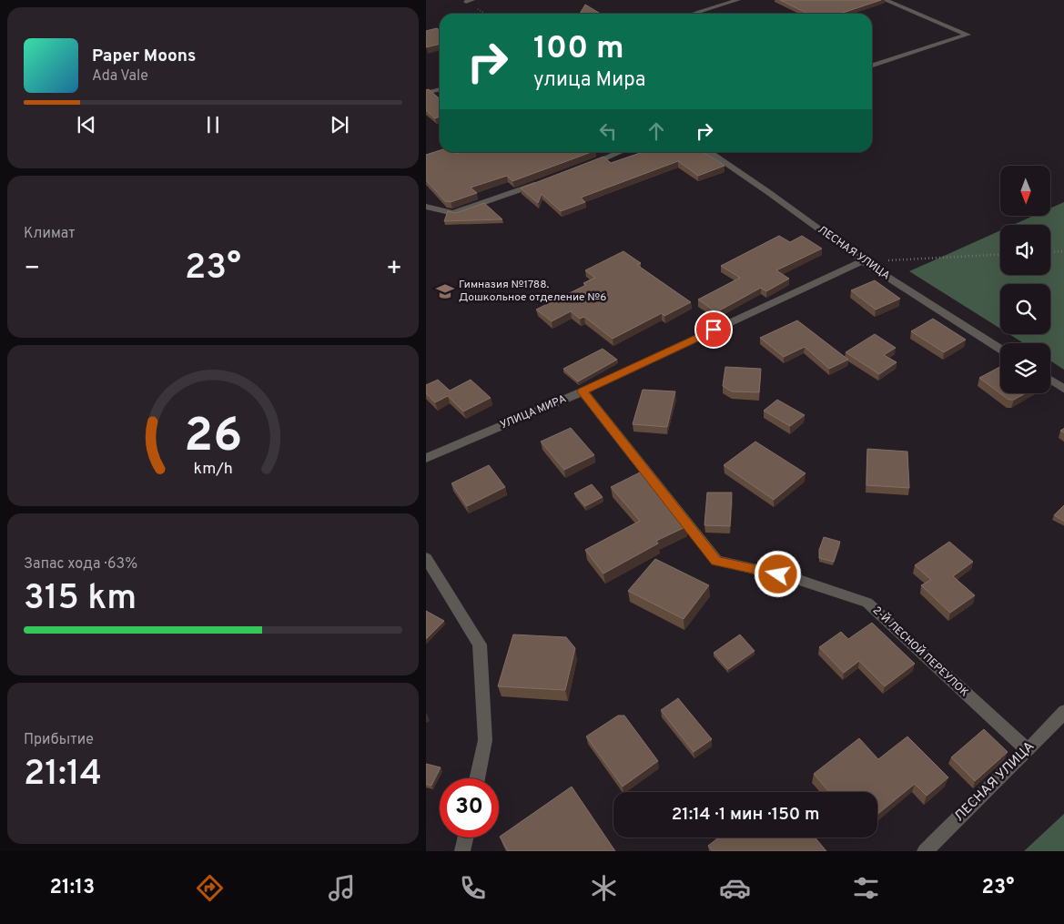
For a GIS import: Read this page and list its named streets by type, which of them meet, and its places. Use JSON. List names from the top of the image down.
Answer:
{
  "streets": {
    "street": ["ЛЕСНАЯ УЛИЦА", "УЛИЦА МИРА", "2-Й ЛЕСНОЙ ПЕРЕУЛОК"]
  },
  "crossings": [
    ["ЛЕСНАЯ УЛИЦА", "УЛИЦА МИРА"],
    ["ЛЕСНАЯ УЛИЦА", "2-Й ЛЕСНОЙ ПЕРЕУЛОК"],
    ["УЛИЦА МИРА", "2-Й ЛЕСНОЙ ПЕРЕУЛОК"]
  ],
  "places": {
    "school or university": ["Гимназия №1788. Дошкольное отделение №6"]
  },
  "north": "bottom",
  "page": {
    "turn": ["100 m", "улица Мира"],
    "song": ["Paper Moons", "Ada Vale"],
    "tile": [
      "Климат",
      ["Запас хода · 63%", "315 km"],
      ["Прибытие", "21:14"]
    ],
    "heat": ["−", "23°", "+"],
    "limit": "30",
    "trip": "21:14 · 1 мин · 150 m",
    "tabs": ["21:13", "23°"],
    "gauge": ["26", "km/h"]
  }
}
